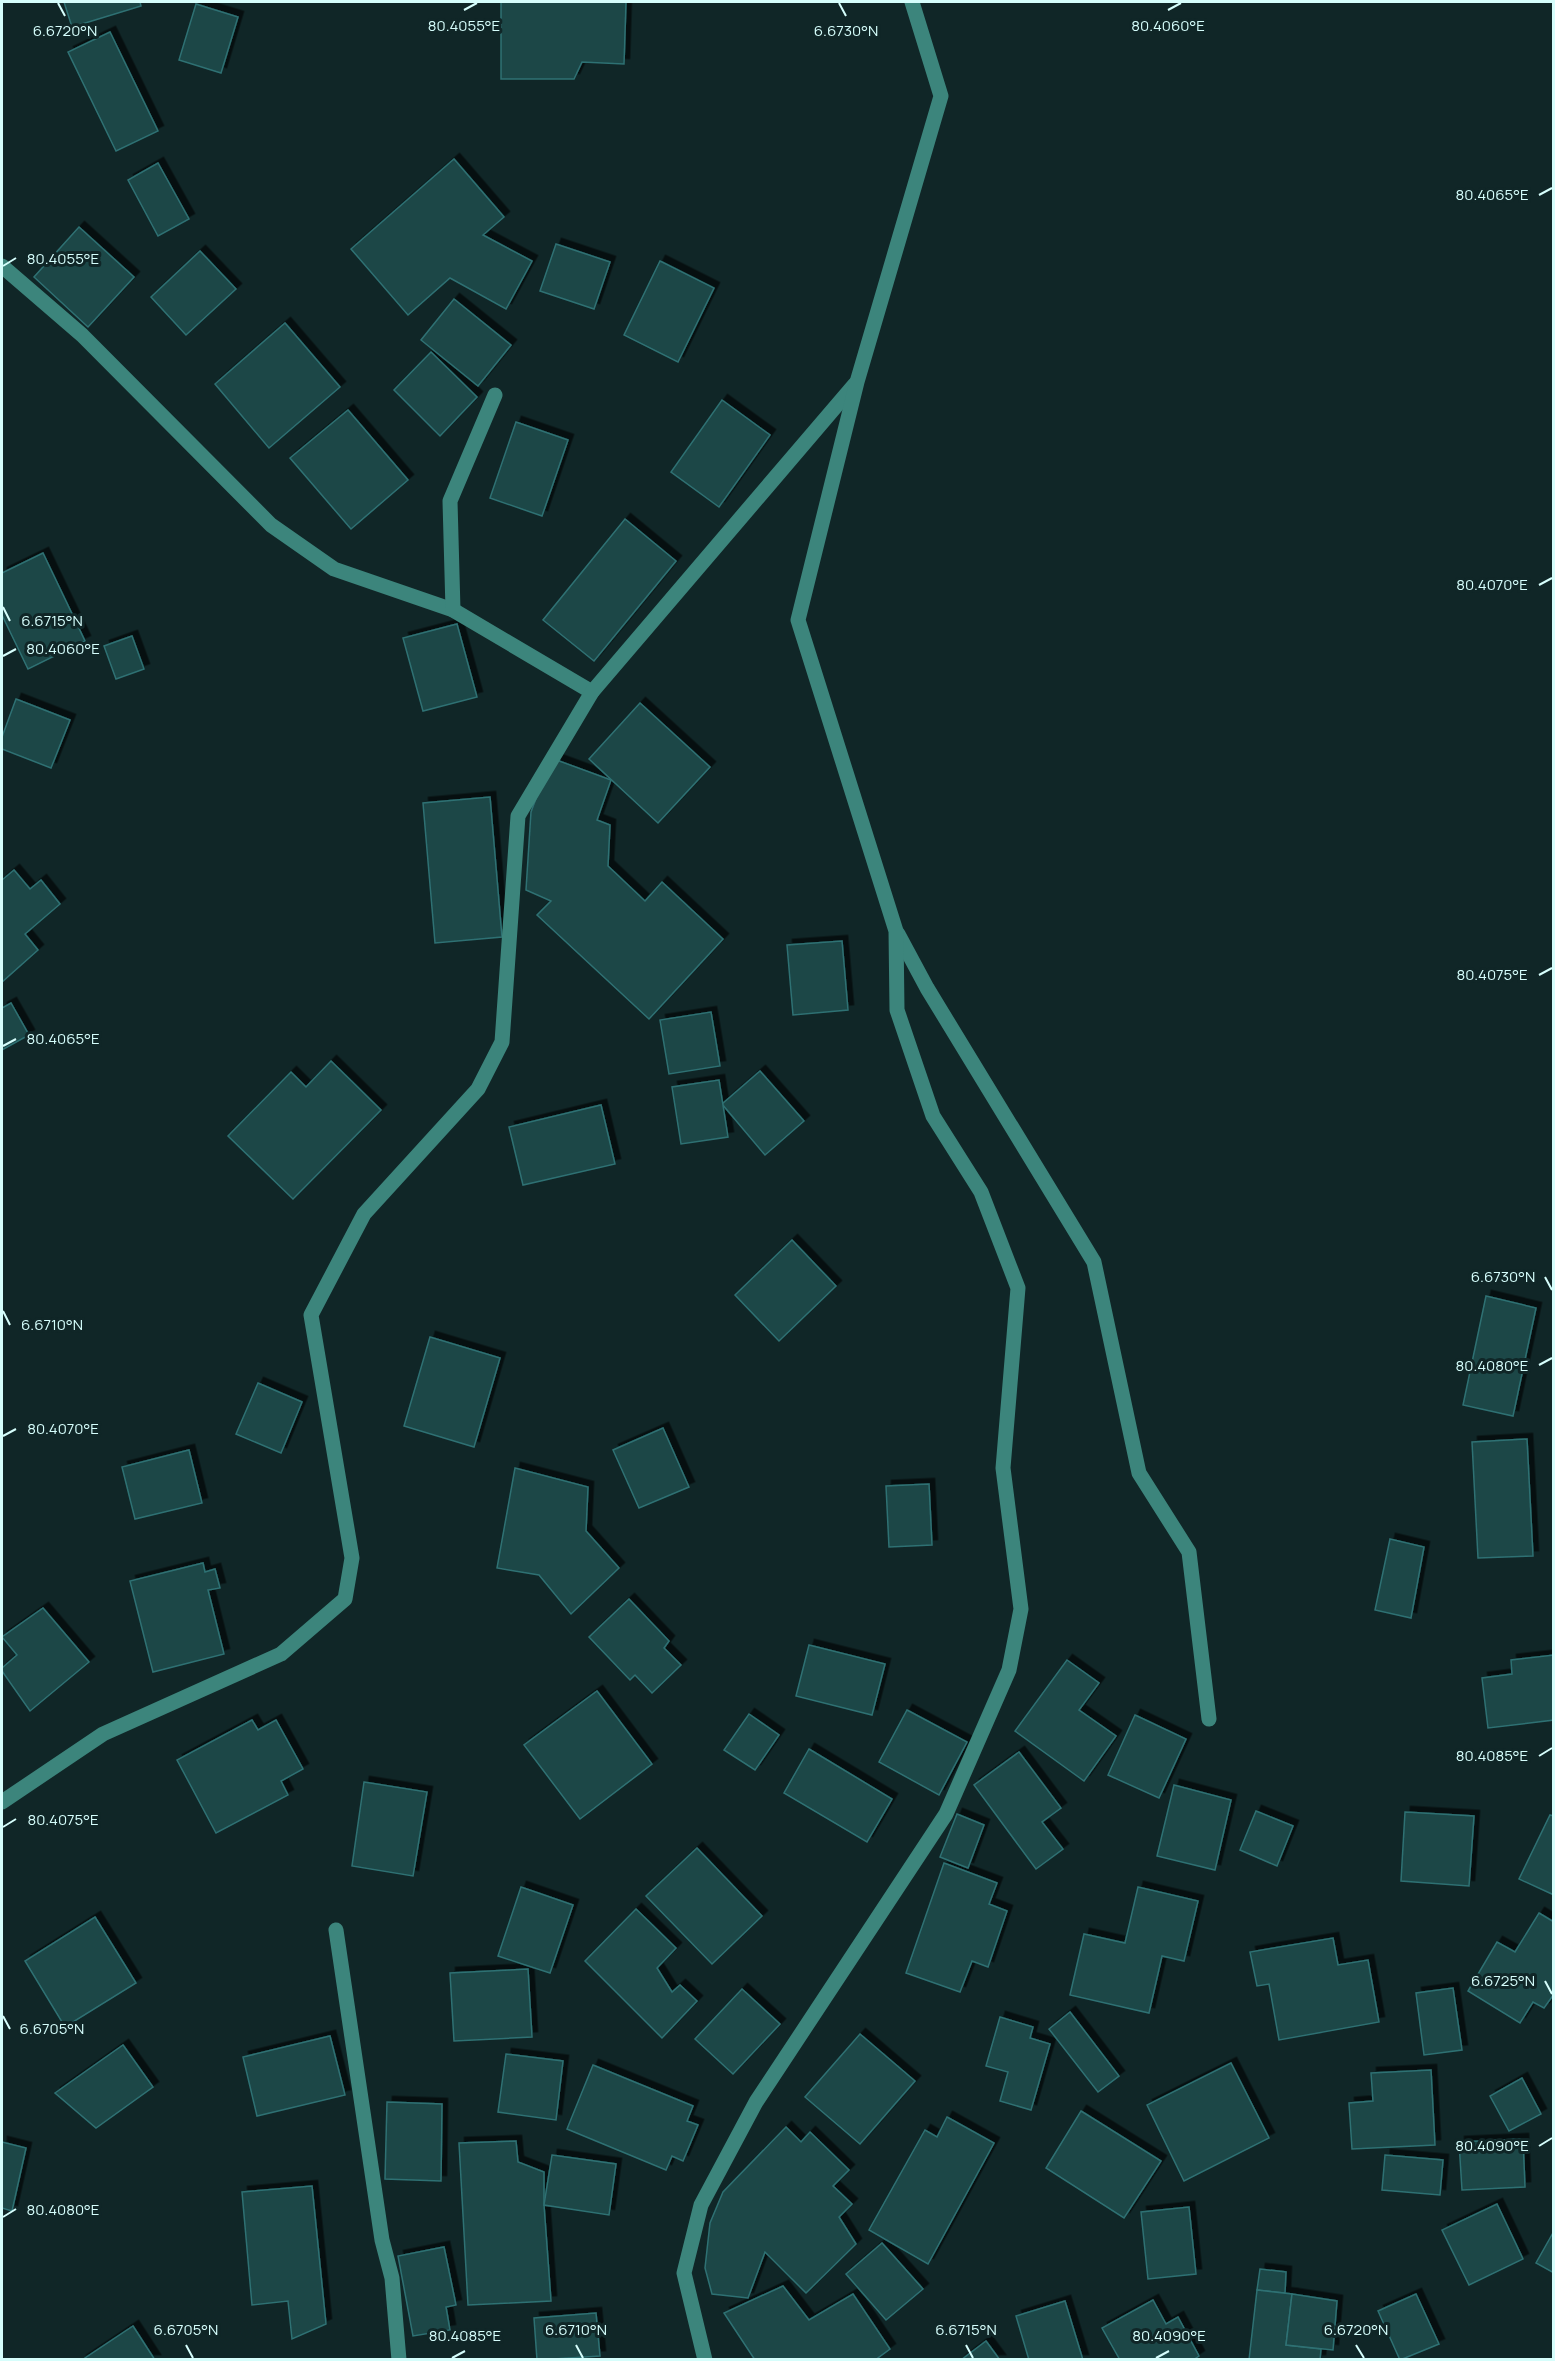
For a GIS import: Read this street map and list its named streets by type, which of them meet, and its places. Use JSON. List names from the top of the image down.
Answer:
{
  "coordinates": [
    "80.4055°E",
    "80.4060°E",
    "6.6720°N",
    "6.6730°N",
    "80.4065°E",
    "80.4070°E",
    "6.6715°N",
    "80.4075°E",
    "6.6710°N",
    "80.4080°E",
    "80.4085°E",
    "6.6725°N",
    "6.6705°N",
    "80.4090°E"
  ]
}
